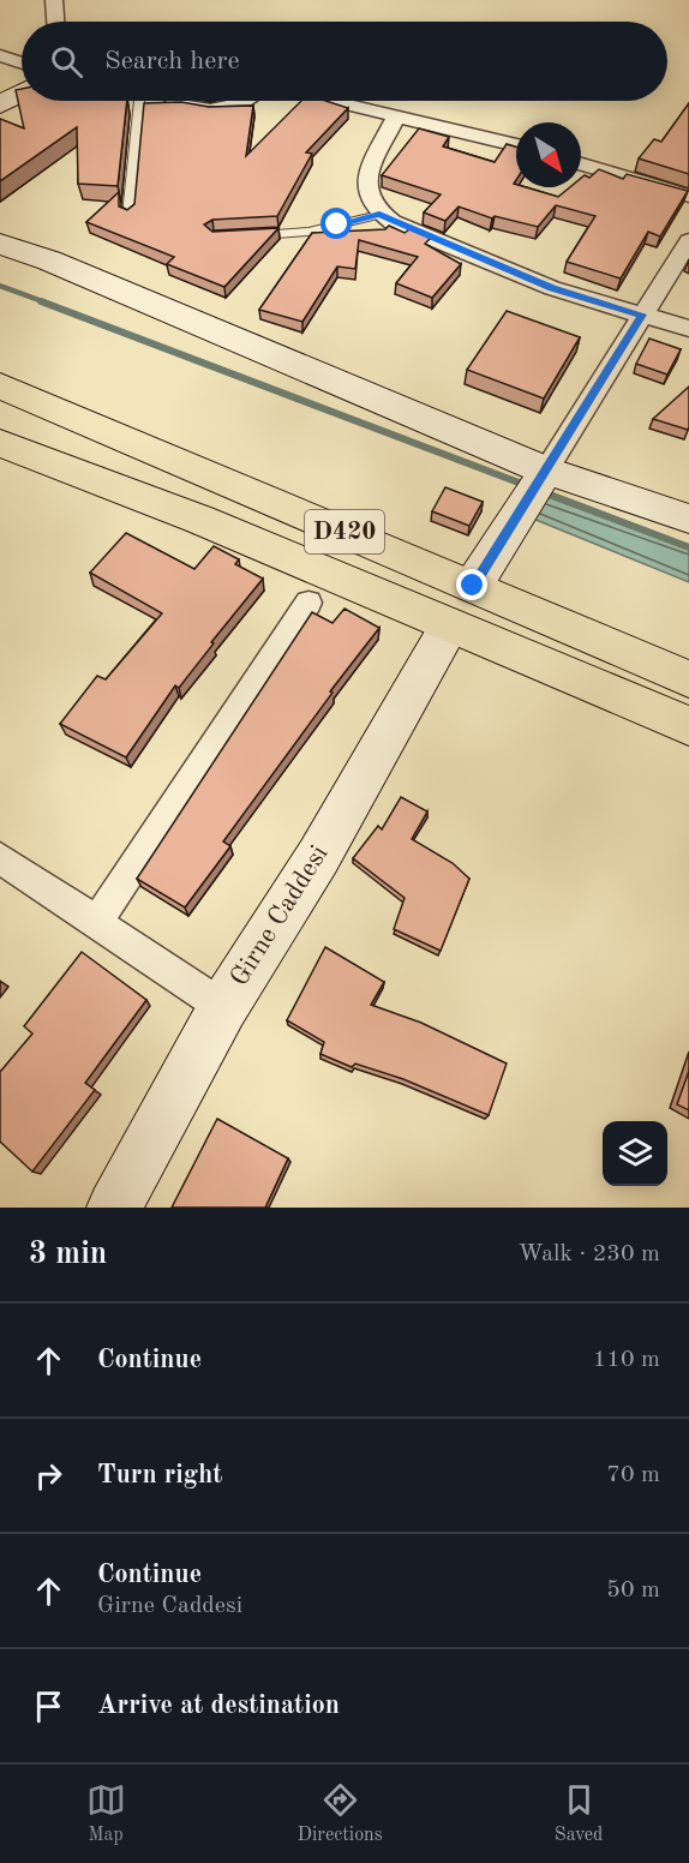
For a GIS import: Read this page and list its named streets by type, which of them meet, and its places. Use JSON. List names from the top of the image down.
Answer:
{
  "streets": {
    "main road": ["D420"],
    "street": ["Girne Caddesi"]
  },
  "crossings": [
    ["D420", "Girne Caddesi"]
  ],
  "north": "bottom right",
  "page": {
    "search": "Search here",
    "heading": ["3 min", "Walk · 230 m"],
    "list": [
      ["Continue", "110 m"],
      ["Turn right", "70 m"],
      ["Continue", "Girne Caddesi", "50 m"],
      "Arrive at destination"
    ],
    "nav": ["Map", "Directions", "Saved"]
  }
}
